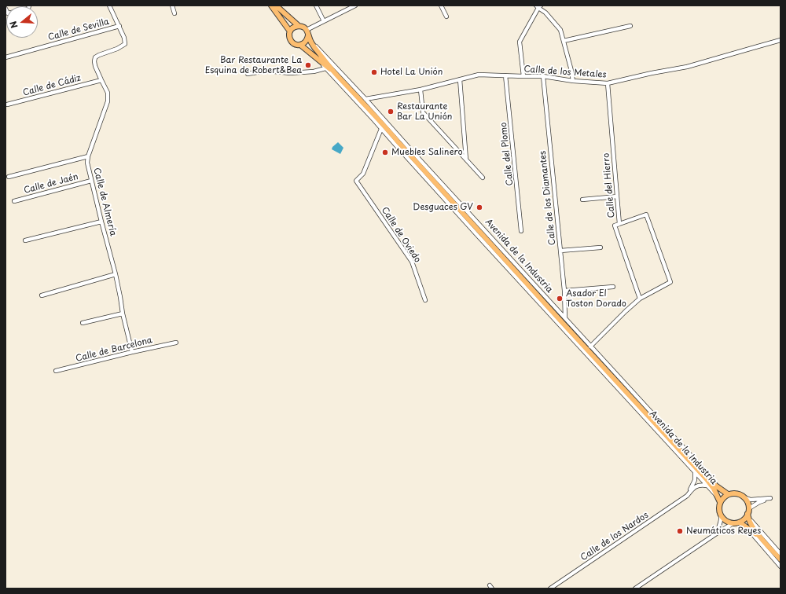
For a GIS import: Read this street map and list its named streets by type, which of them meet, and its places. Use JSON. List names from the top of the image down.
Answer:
{
  "streets": {
    "main road": ["Avenida de la Industria"],
    "street": [
      "Calle de Sevilla",
      "Calle de los Metales",
      "Calle de Cádiz",
      "Calle del Plomo",
      "Calle de Jaén",
      "Calle del Hierro",
      "Calle de los Diamantes",
      "Calle de Almería",
      "Calle de Oviedo",
      "Calle de Barcelona",
      "Calle de los Nardos"
    ]
  },
  "crossings": [
    ["Calle de Sevilla", "Calle de Almería"],
    ["Calle de los Metales", "Calle del Plomo"],
    ["Calle de los Metales", "Calle del Hierro"],
    ["Calle de los Metales", "Calle de los Diamantes"],
    ["Calle de los Metales", "Avenida de la Industria"],
    ["Calle de Cádiz", "Calle de Almería"],
    ["Calle de Jaén", "Calle de Almería"],
    ["Calle de los Diamantes", "Avenida de la Industria"],
    ["Calle de Almería", "Calle de Barcelona"],
    ["Calle de Oviedo", "Avenida de la Industria"],
    ["Avenida de la Industria", "Calle de los Nardos"]
  ],
  "places": [
    "Bar Restaurante La Esquina de Robert&Bea",
    "Hotel La Unión",
    "Restaurante Bar La Unión",
    "Muebles Salinero",
    "Desguaces GV",
    "Asador El Toston Dorado",
    "Neumáticos Reyes"
  ],
  "north": "left"
}
